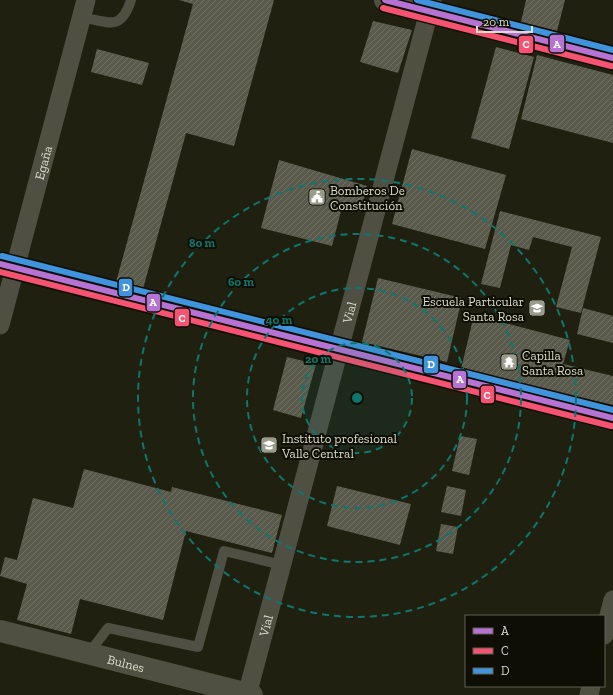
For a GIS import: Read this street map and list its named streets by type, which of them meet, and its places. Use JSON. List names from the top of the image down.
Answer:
{
  "streets": {
    "main road": ["Bulnes"],
    "street": ["Egaña", "Vial"]
  },
  "crossings": [
    ["Vial", "Bulnes"]
  ],
  "places": {
    "public building": ["Bomberos De Constitución"],
    "school or university": ["Escuela Particular Santa Rosa", "Instituto profesional Valle Central"],
    "temple": ["Capilla Santa Rosa"]
  },
  "lines": ["transit line A", "transit line D", "transit line C"],
  "legend": ["A", "C", "D"],
  "scale_bar": "20 m",
  "rings": [
    "80 m",
    "60 m",
    "40 m",
    "20 m"
  ]
}
